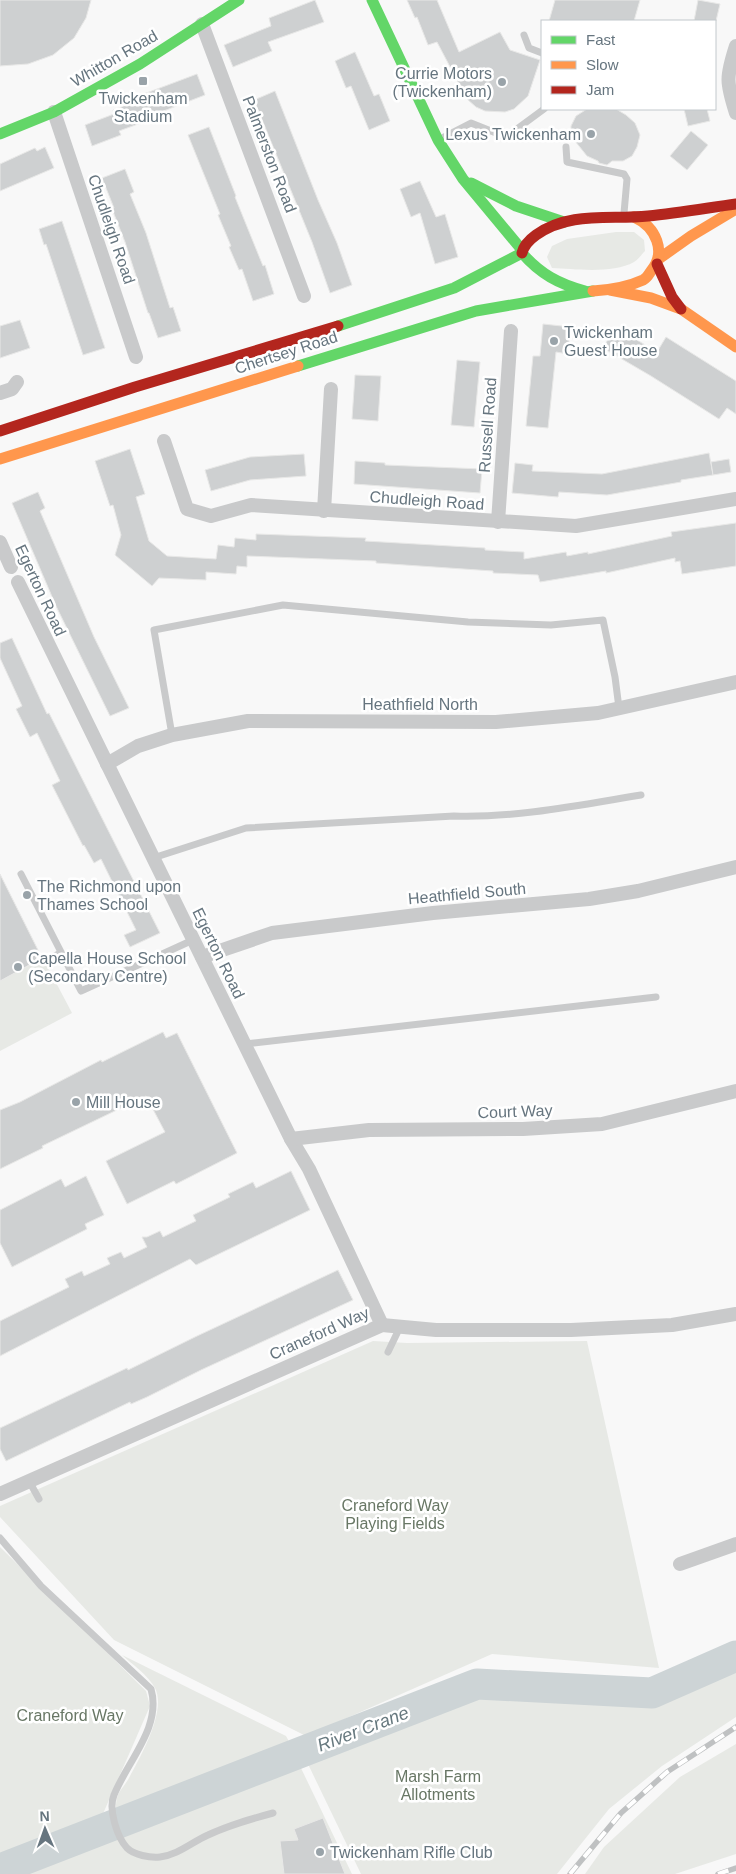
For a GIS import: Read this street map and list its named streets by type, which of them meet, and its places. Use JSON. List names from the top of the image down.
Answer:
{
  "streets": {
    "main road": ["Whitton Road", "Chertsey Road"],
    "street": [
      "Palmerston Road",
      "Chudleigh Road",
      "Russell Road",
      "Egerton Road",
      "Heathfield North",
      "Heathfield South",
      "Court Way",
      "Craneford Way"
    ]
  },
  "crossings": [
    ["Whitton Road", "Palmerston Road"],
    ["Whitton Road", "Chudleigh Road"],
    ["Chudleigh Road", "Russell Road"],
    ["Egerton Road", "Heathfield North"],
    ["Egerton Road", "Heathfield South"],
    ["Egerton Road", "Court Way"],
    ["Egerton Road", "Craneford Way"]
  ],
  "water": ["River Crane"],
  "parks": ["Craneford Way Playing Fields", "Craneford Way", "Marsh Farm Allotments"],
  "places": {
    "transit": ["Twickenham Stadium"],
    "other": [
      "Currie Motors (Twickenham)",
      "Lexus Twickenham",
      "Twickenham Guest House",
      "The Richmond upon Thames School",
      "Capella House School (Secondary Centre)",
      "Mill House",
      "Twickenham Rifle Club"
    ]
  },
  "legend": ["Fast", "Slow", "Jam"],
  "north": "top"
}
